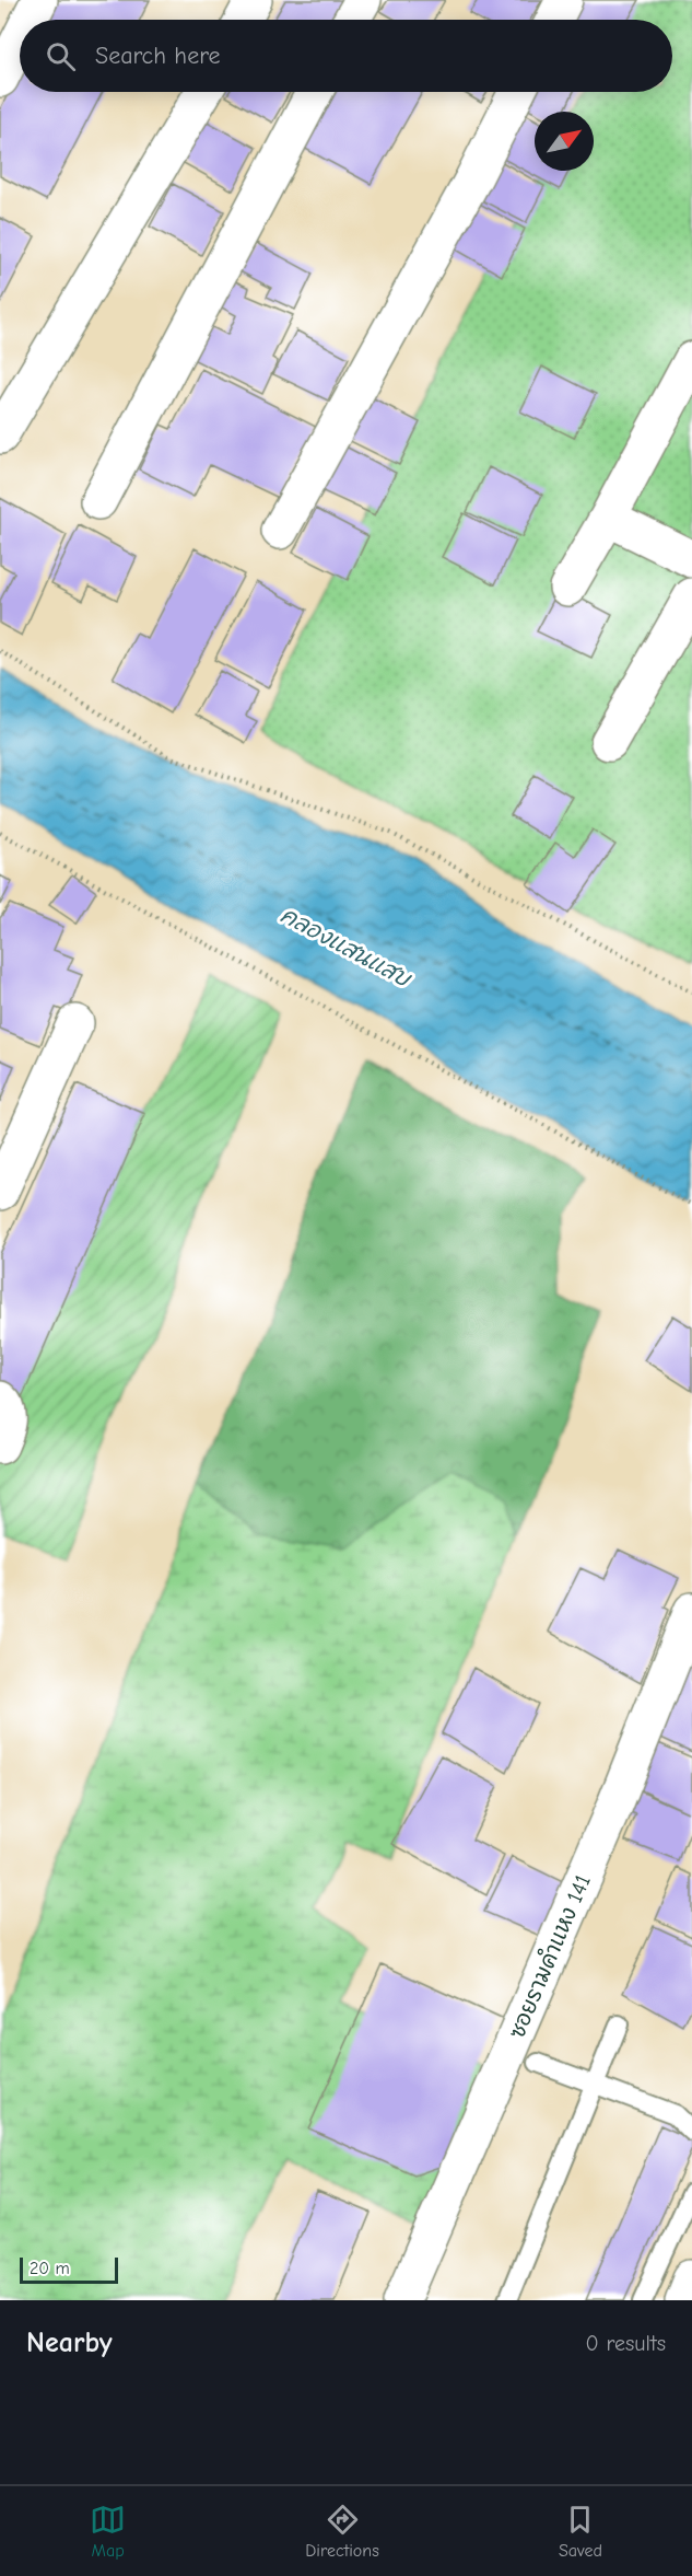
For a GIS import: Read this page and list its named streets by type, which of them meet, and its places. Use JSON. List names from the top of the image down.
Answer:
{
  "streets": {
    "street": ["ซอยรามคำแหง 141"]
  },
  "water": ["คลองแสนแสบ"],
  "scale_bar": "20 m",
  "north": "top right",
  "page": {
    "search": "Search here",
    "scale": "20 m",
    "heading": ["Nearby", "0 results"],
    "nav": ["Map", "Directions", "Saved"]
  }
}
